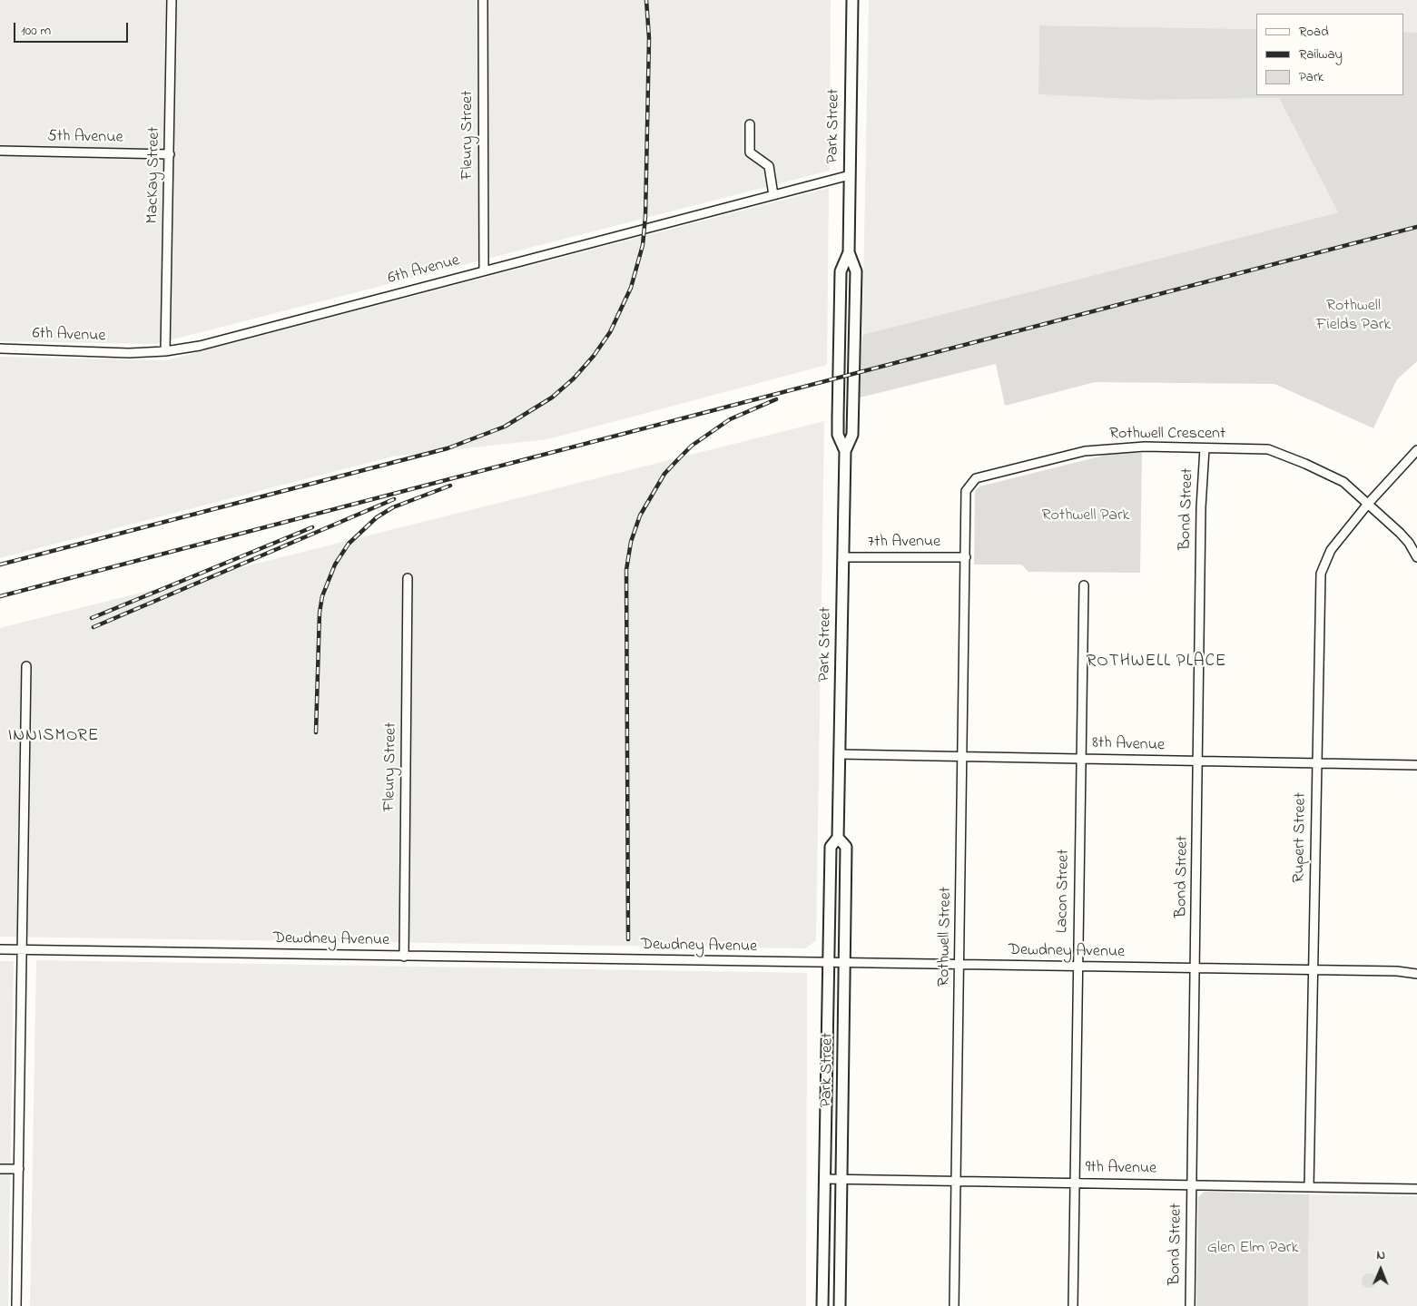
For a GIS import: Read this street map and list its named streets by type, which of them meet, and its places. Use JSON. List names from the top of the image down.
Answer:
{
  "streets": {
    "main road": ["Park Street"],
    "street": [
      "Fleury Street",
      "5th Avenue",
      "MacKay Street",
      "6th Avenue",
      "Rothwell Crescent",
      "Bond Street",
      "7th Avenue",
      "8th Avenue",
      "Rupert Street",
      "Lacon Street",
      "Rothwell Street",
      "Dewdney Avenue",
      "9th Avenue"
    ]
  },
  "crossings": [
    ["Park Street", "6th Avenue"],
    ["Park Street", "7th Avenue"],
    ["Park Street", "8th Avenue"],
    ["Park Street", "Dewdney Avenue"],
    ["Park Street", "9th Avenue"],
    ["Fleury Street", "6th Avenue"],
    ["Fleury Street", "Dewdney Avenue"],
    ["5th Avenue", "MacKay Street"],
    ["MacKay Street", "6th Avenue"],
    ["Rothwell Crescent", "Bond Street"],
    ["Rothwell Crescent", "7th Avenue"],
    ["Rothwell Crescent", "Rupert Street"],
    ["Rothwell Crescent", "Rothwell Street"],
    ["Bond Street", "8th Avenue"],
    ["Bond Street", "Dewdney Avenue"],
    ["Bond Street", "9th Avenue"],
    ["8th Avenue", "Rupert Street"],
    ["8th Avenue", "Lacon Street"],
    ["8th Avenue", "Rothwell Street"],
    ["Rupert Street", "Dewdney Avenue"],
    ["Rupert Street", "9th Avenue"],
    ["Lacon Street", "Dewdney Avenue"],
    ["Lacon Street", "9th Avenue"],
    ["Rothwell Street", "Dewdney Avenue"],
    ["Rothwell Street", "9th Avenue"]
  ],
  "districts": ["ROTHWELL PLACE", "INNISMORE"],
  "parks": ["Rothwell Fields Park", "Rothwell Park", "Glen Elm Park"],
  "legend": ["Road", "Railway", "Park"],
  "scale_bar": "100 m",
  "north": "top"
}
